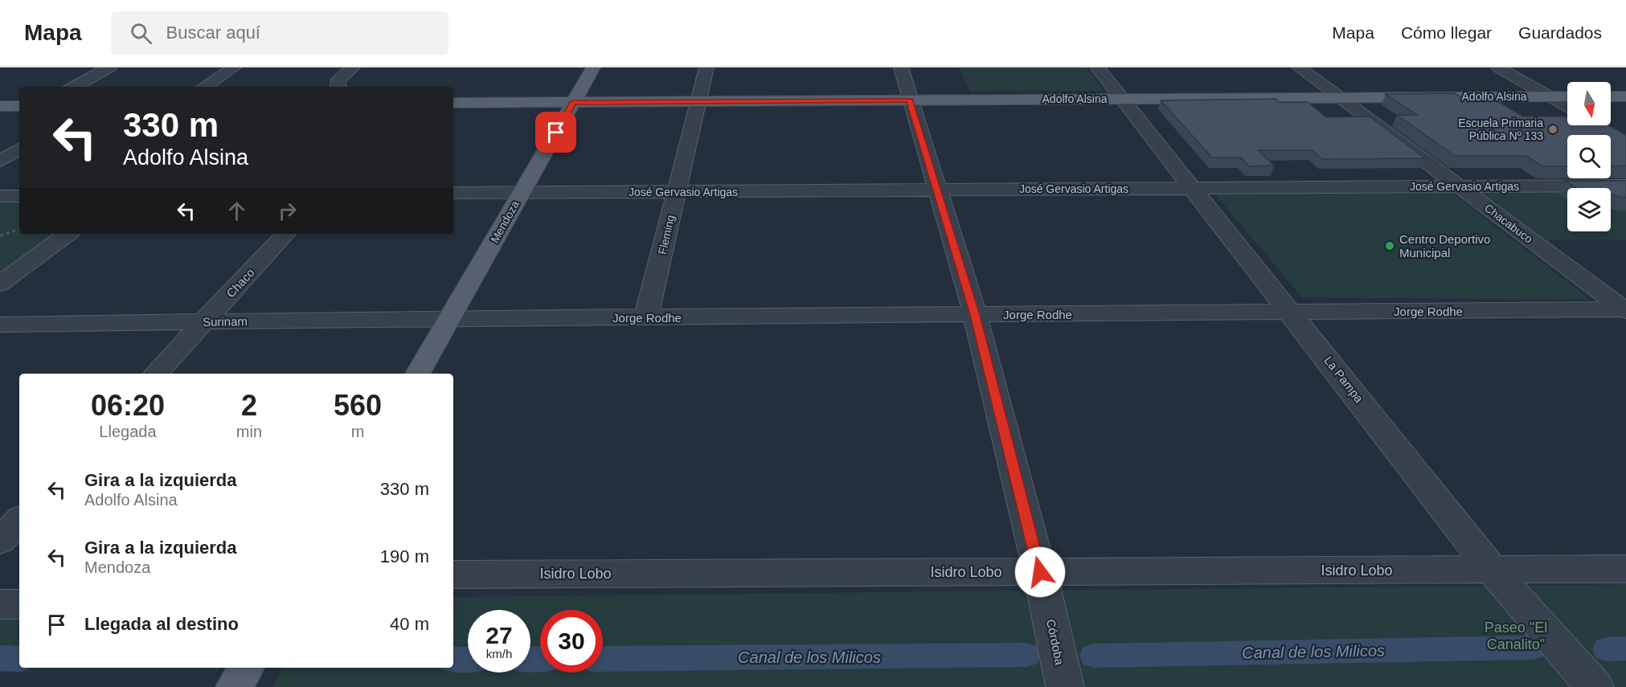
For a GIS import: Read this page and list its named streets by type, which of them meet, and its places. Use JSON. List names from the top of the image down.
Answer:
{
  "streets": {
    "main road": ["Adolfo Alsina", "Mendoza"],
    "street": [
      "José Gervasio Artigas",
      "Chacabuco",
      "Fleming",
      "Chaco",
      "Jorge Rodhe",
      "Surinam",
      "La Pampa",
      "Isidro Lobo",
      "Córdoba"
    ]
  },
  "crossings": [
    ["Adolfo Alsina", "Mendoza"],
    ["Adolfo Alsina", "Chacabuco"],
    ["Adolfo Alsina", "Fleming"],
    ["Adolfo Alsina", "La Pampa"],
    ["Adolfo Alsina", "Córdoba"],
    ["José Gervasio Artigas", "Mendoza"],
    ["José Gervasio Artigas", "Chacabuco"],
    ["José Gervasio Artigas", "Fleming"],
    ["José Gervasio Artigas", "La Pampa"],
    ["José Gervasio Artigas", "Córdoba"],
    ["Mendoza", "Jorge Rodhe"],
    ["Mendoza", "Surinam"],
    ["Chacabuco", "Jorge Rodhe"],
    ["Fleming", "Jorge Rodhe"],
    ["Chaco", "Surinam"],
    ["Jorge Rodhe", "Surinam"],
    ["Jorge Rodhe", "La Pampa"],
    ["Jorge Rodhe", "Córdoba"],
    ["La Pampa", "Isidro Lobo"],
    ["Isidro Lobo", "Córdoba"]
  ],
  "water": ["Canal de los Milicos"],
  "parks": ["Paseo \"El Canalito\""],
  "places": ["Escuela Primaria Pública Nº 133", "Centro Deportivo Municipal"],
  "north": "bottom",
  "page": {
    "header": "Mapa",
    "search": "Buscar aquí",
    "nav": ["Mapa", "Cómo llegar", "Guardados"],
    "turn": ["330 m", "Adolfo Alsina"],
    "eta": [
      "06:20",
      "Llegada",
      "2",
      "min",
      "560",
      "m"
    ],
    "list": [
      {
        "name": "Gira a la izquierda",
        "note": "Adolfo Alsina",
        "value": "330 m"
      },
      {
        "name": "Gira a la izquierda",
        "note": "Mendoza",
        "value": "190 m"
      },
      {
        "name": "Llegada al destino",
        "value": "40 m"
      }
    ],
    "speed": "27 km/h",
    "limit": "30"
  }
}
